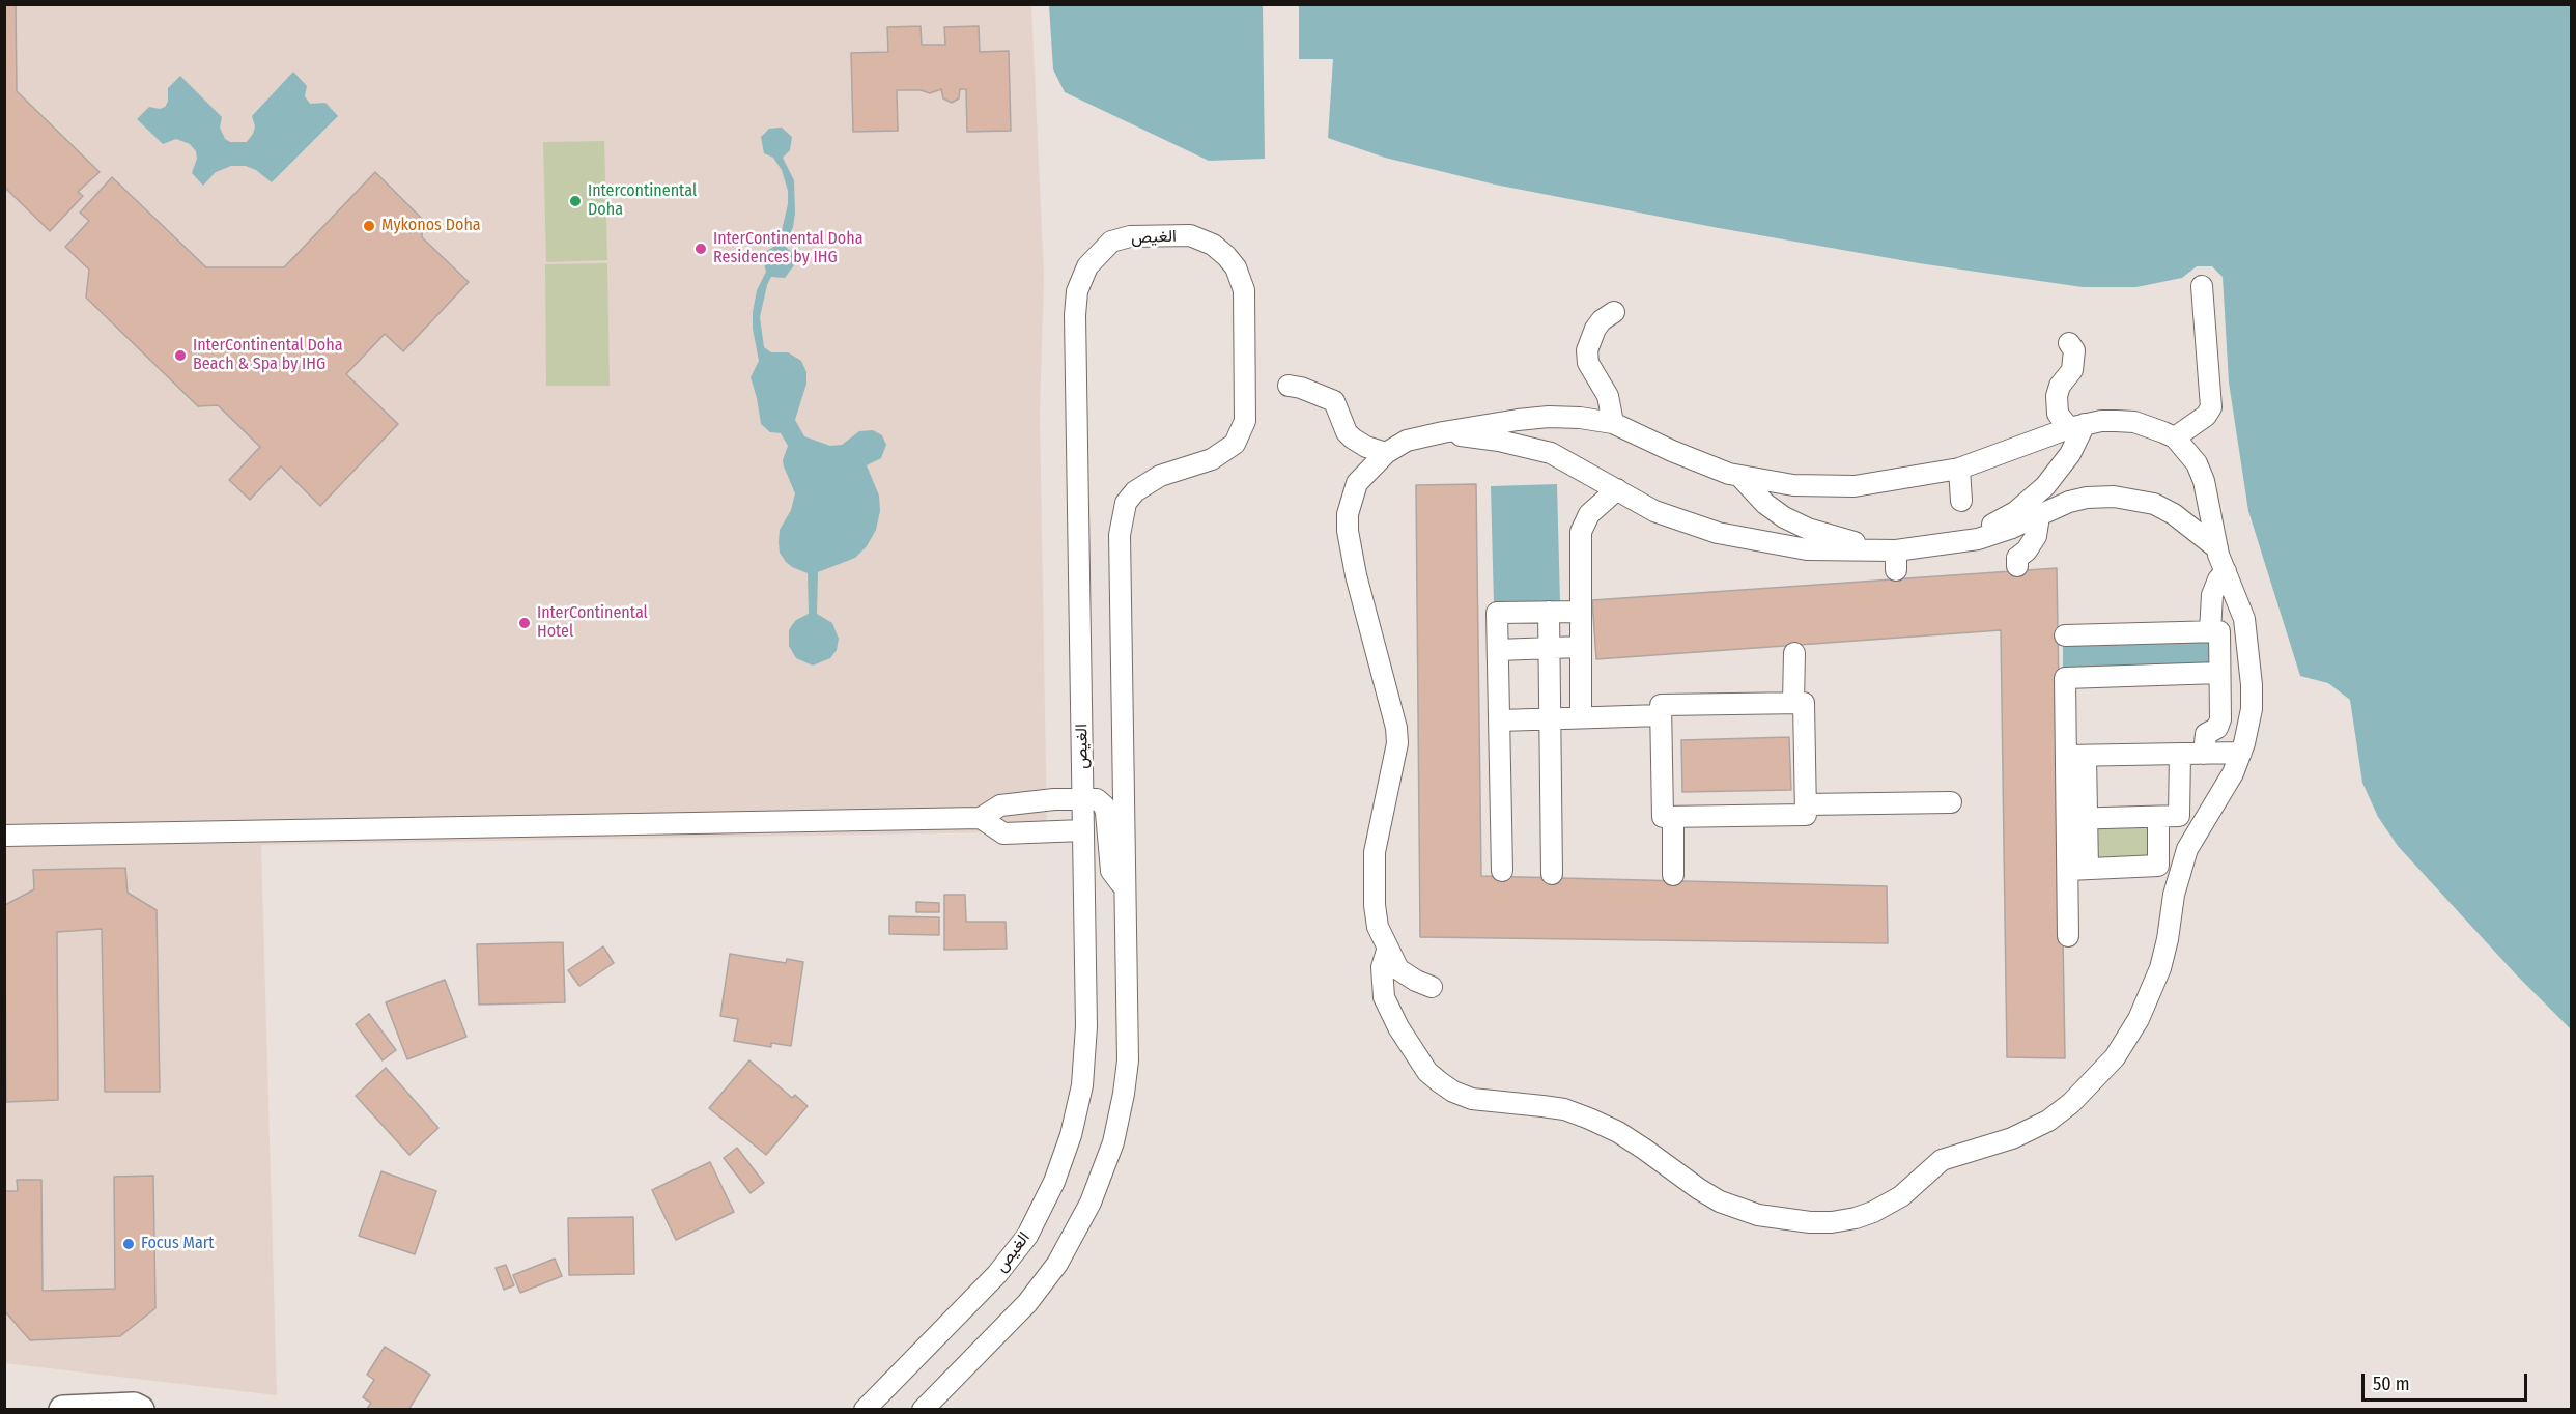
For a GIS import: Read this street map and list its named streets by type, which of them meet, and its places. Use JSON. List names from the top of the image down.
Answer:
{
  "streets": {
    "street": ["الغيص"]
  },
  "places": [
    "Intercontinental Doha",
    "Mykonos Doha",
    "InterContinental Doha Residences by IHG",
    "InterContinental Doha Beach & Spa by IHG",
    "InterContinental Hotel",
    "Focus Mart"
  ],
  "scale_bar": "50 m"
}
